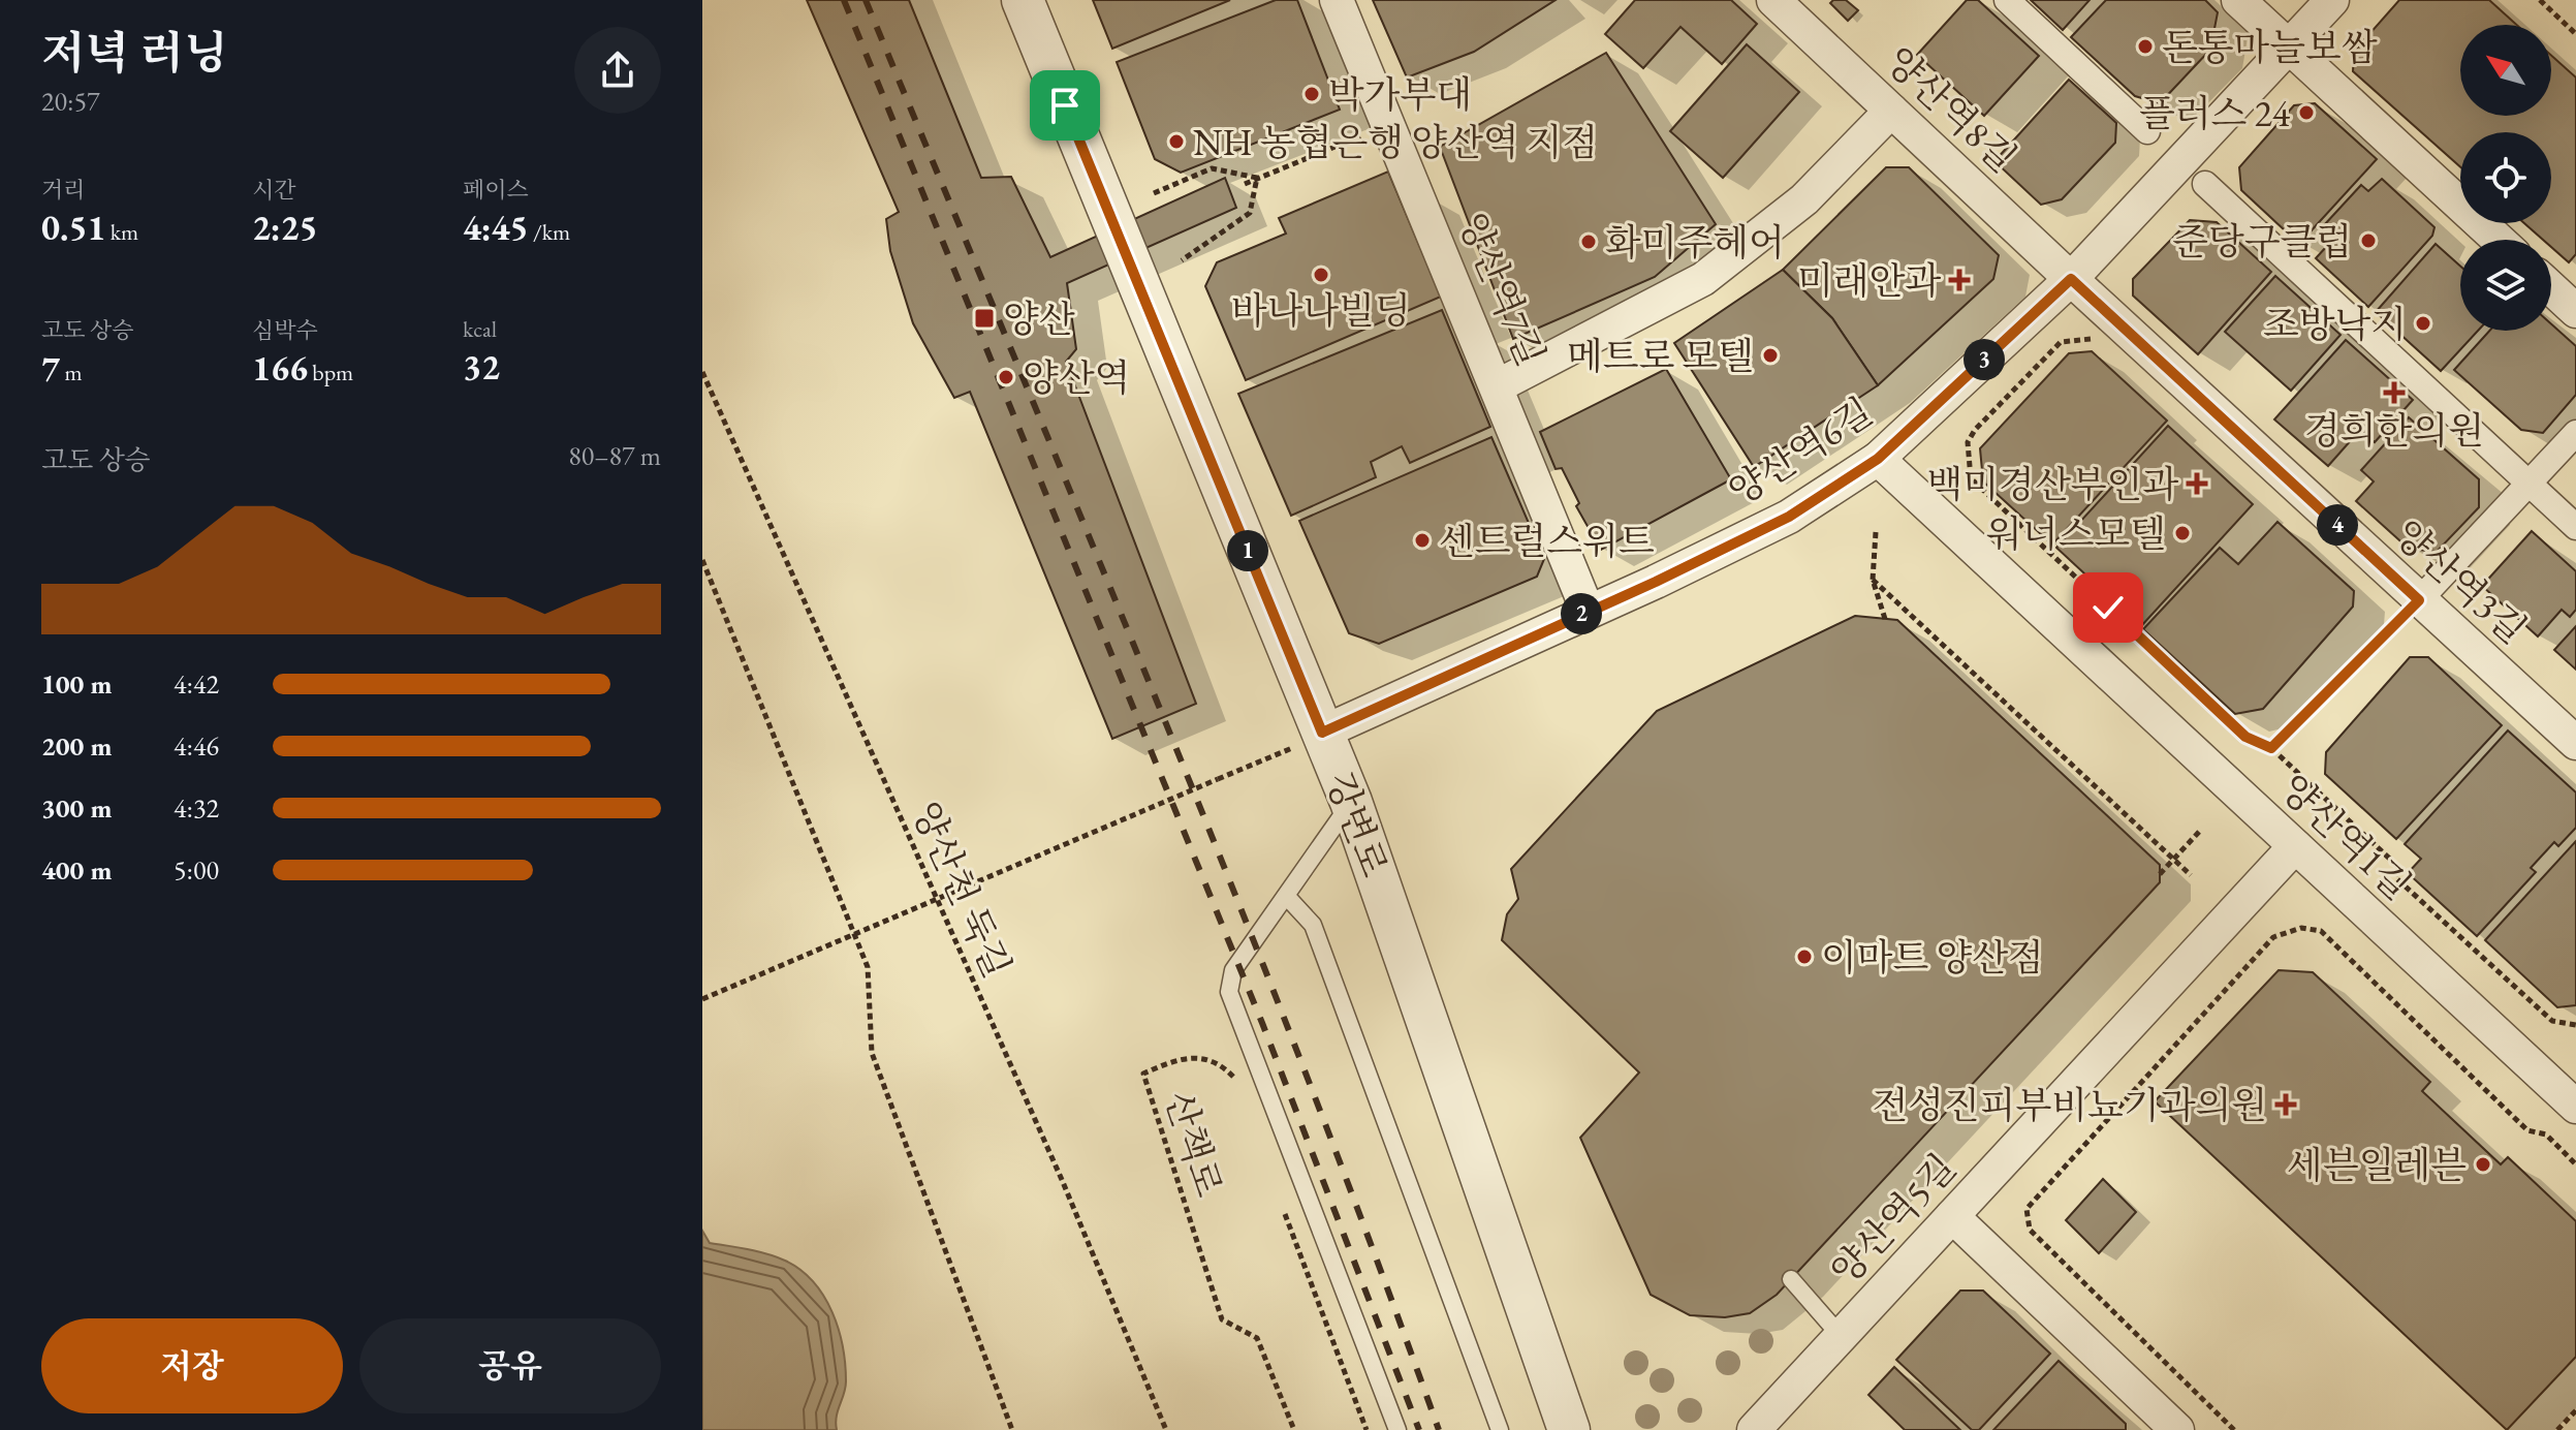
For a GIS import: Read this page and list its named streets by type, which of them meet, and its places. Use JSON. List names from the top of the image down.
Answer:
{
  "streets": {
    "street": [
      "양산역8길",
      "양산역7길",
      "양산역6길",
      "양산역3길",
      "강변로",
      "양산역1길",
      "양산역5길"
    ],
    "path": ["양산천 둑길", "산책로"]
  },
  "crossings": [
    ["양산역8길", "양산역6길"],
    ["양산역8길", "양산역3길"],
    ["양산역7길", "양산역6길"],
    ["양산역6길", "양산역3길"],
    ["양산역6길", "강변로"],
    ["양산역6길", "양산역1길"],
    ["양산역1길", "양산역5길"]
  ],
  "places": {
    "other": [
      "돈통마늘보쌈",
      "박가부대",
      "플러스 24",
      "NH 농협은행 양산역 지점",
      "준당구클럽",
      "화미주헤어",
      "바나나빌딩",
      "조방낙지",
      "메트로 모텔",
      "양산역",
      "워너스모텔",
      "센트럴스위트",
      "이마트 양산점",
      "세븐일레븐"
    ],
    "health": [
      "미래안과",
      "경희한의원",
      "백미경산부인과",
      "전성진피부비뇨기과의원"
    ],
    "transit": ["양산"]
  },
  "north": "top left",
  "page": {
    "heading": ["저녁 러닝", "20:57"],
    "stats": [
      ["거리", "0.51 km"],
      ["시간", "2:25"],
      ["페이스", "4:45 /km"],
      ["고도 상승", "7 m"],
      ["심박수", "166 bpm"],
      ["kcal", "32"]
    ],
    "pins": [
      "3",
      "4",
      "1",
      "2"
    ],
    "chart": ["고도 상승", "80–87 m"],
    "list": [
      {
        "name": "100 m",
        "note": "4:42"
      },
      {
        "name": "200 m",
        "note": "4:46"
      },
      {
        "name": "300 m",
        "note": "4:32"
      },
      {
        "name": "400 m",
        "note": "5:00"
      }
    ],
    "buttons": ["저장", "공유"]
  }
}
